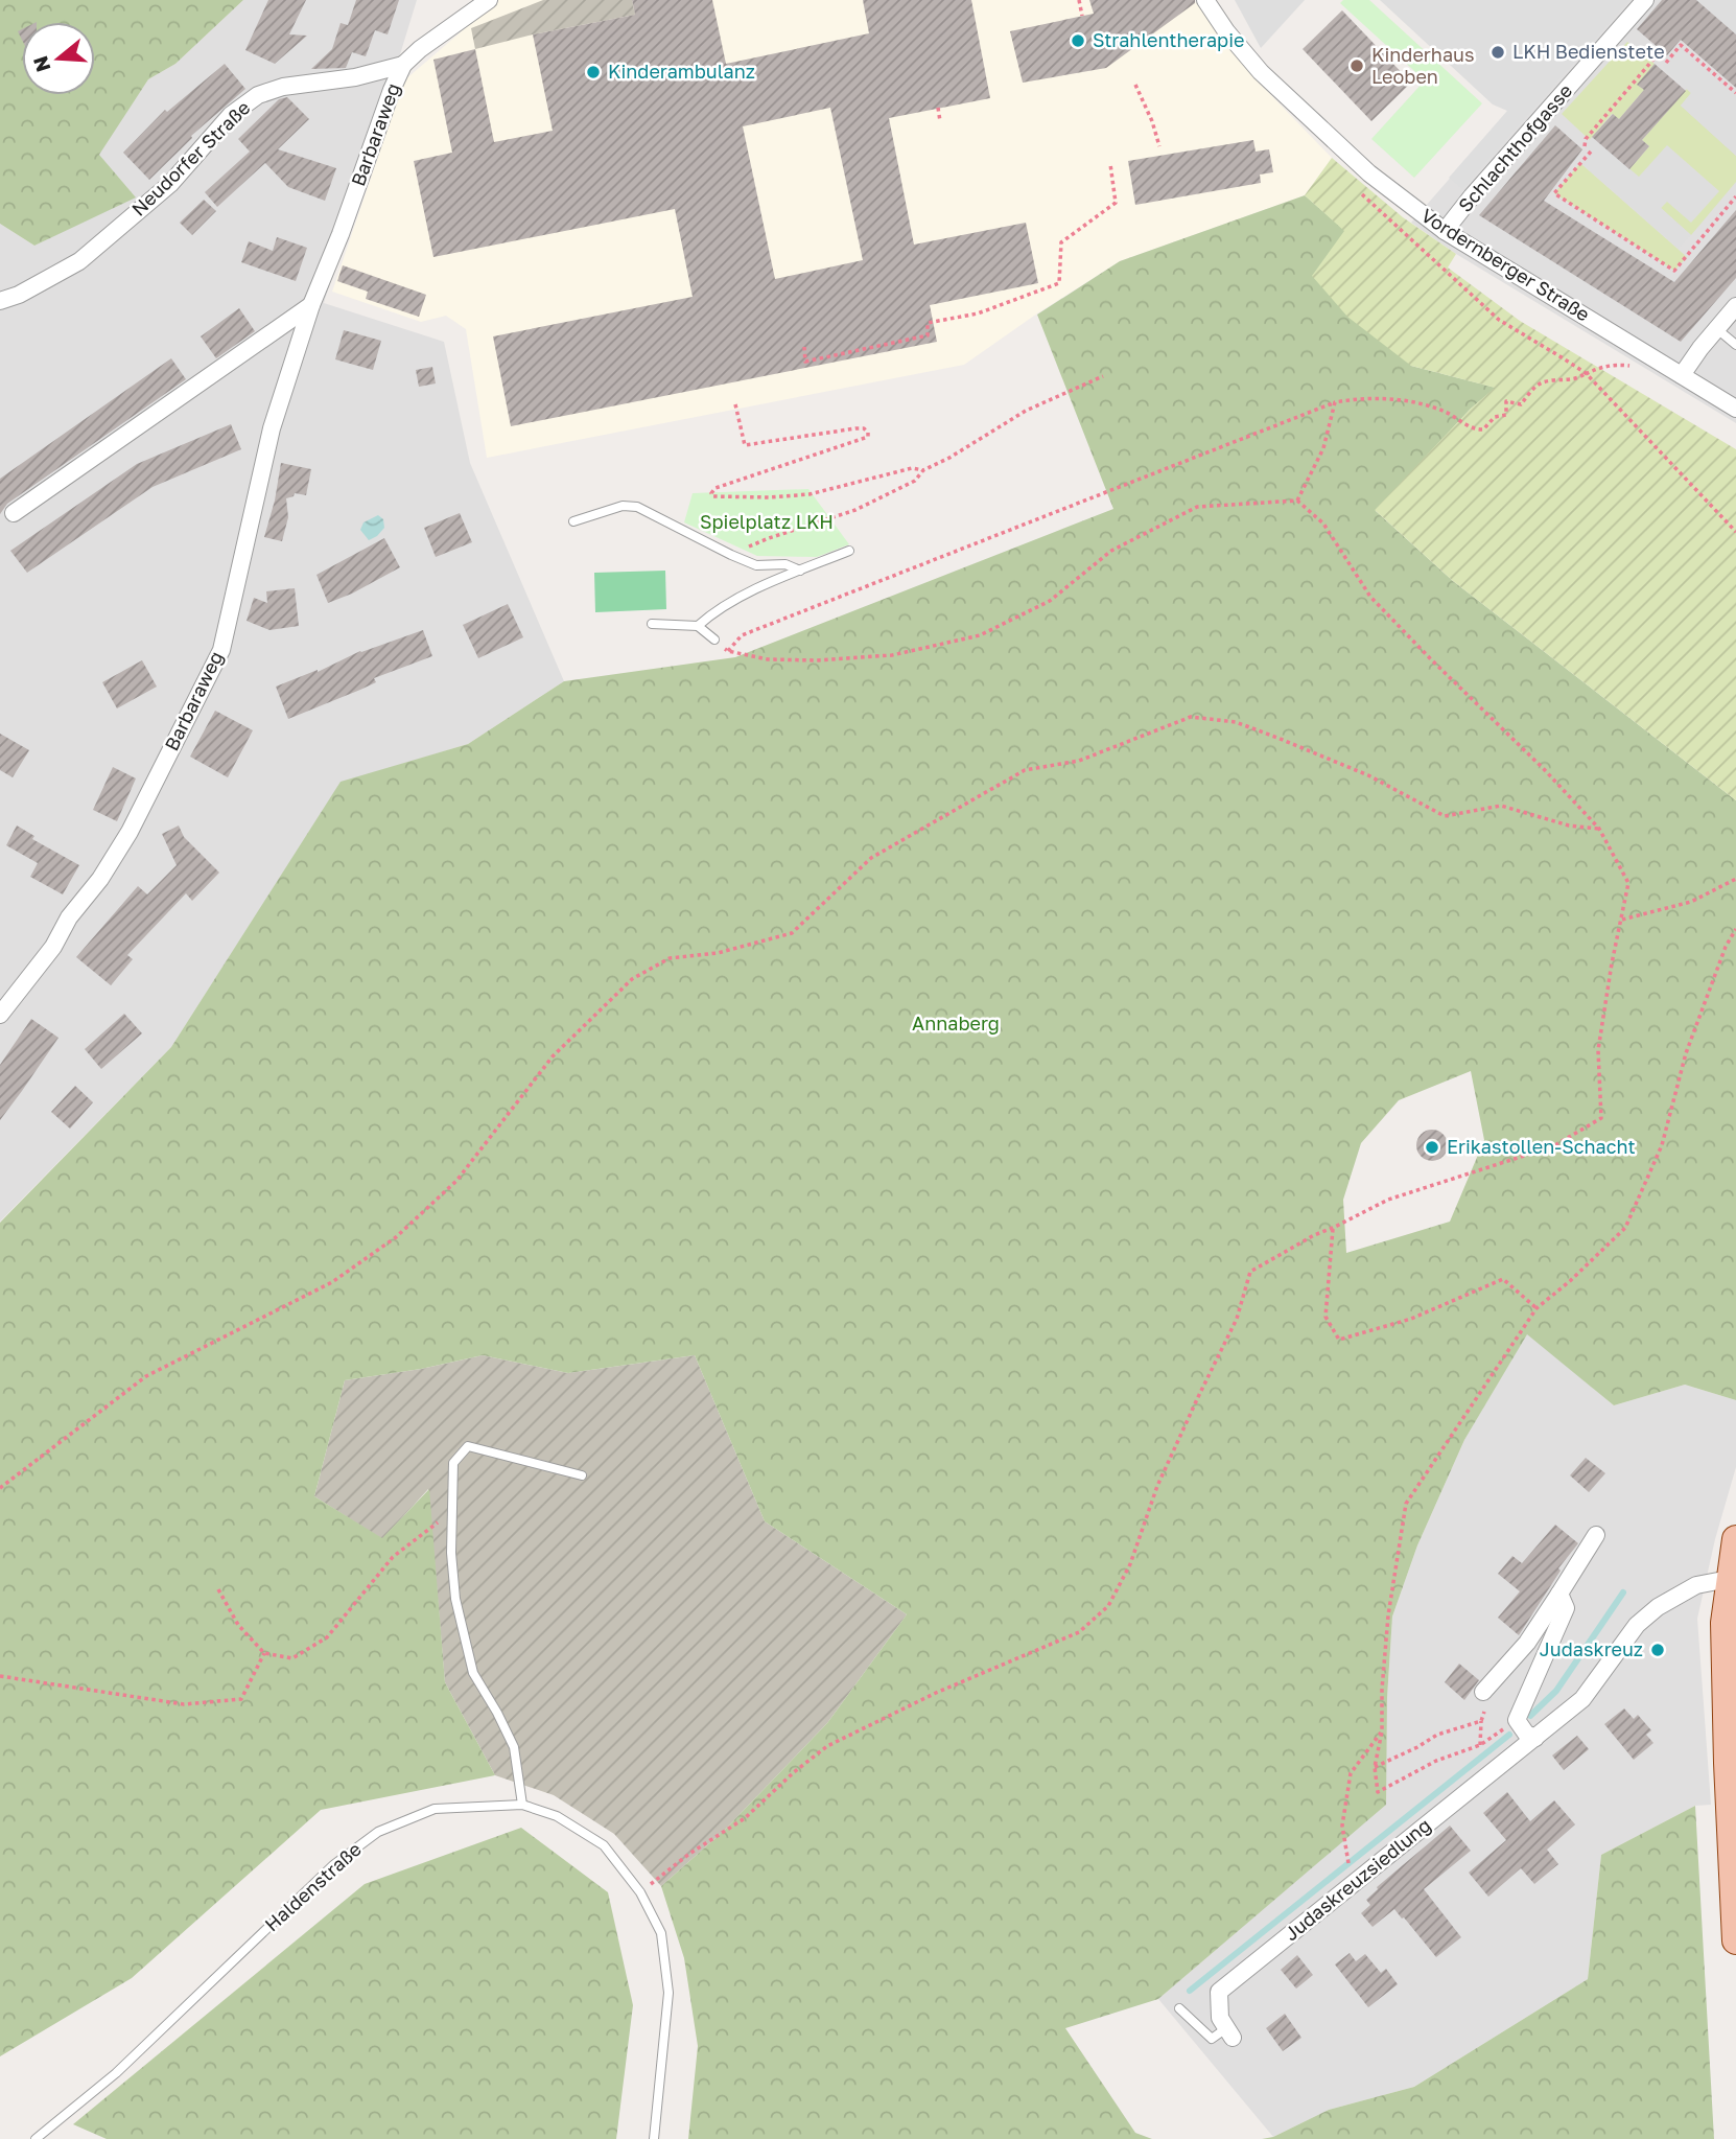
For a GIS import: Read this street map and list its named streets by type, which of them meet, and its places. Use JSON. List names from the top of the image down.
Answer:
{
  "streets": {
    "street": [
      "Barbaraweg",
      "Schlachthofgasse",
      "Neudorfer Straße",
      "Vordernberger Straße",
      "Judaskreuzsiedlung"
    ],
    "lane": ["Haldenstraße"]
  },
  "crossings": [
    ["Barbaraweg", "Neudorfer Straße"],
    ["Schlachthofgasse", "Vordernberger Straße"]
  ],
  "parks": ["Spielplatz LKH", "Annaberg"],
  "places": [
    "Strahlentherapie",
    "LKH Bedienstete",
    "Kinderhaus Leoben",
    "Kinderambulanz",
    "Erikastollen-Schacht",
    "Judaskreuz"
  ],
  "north": "left"
}
